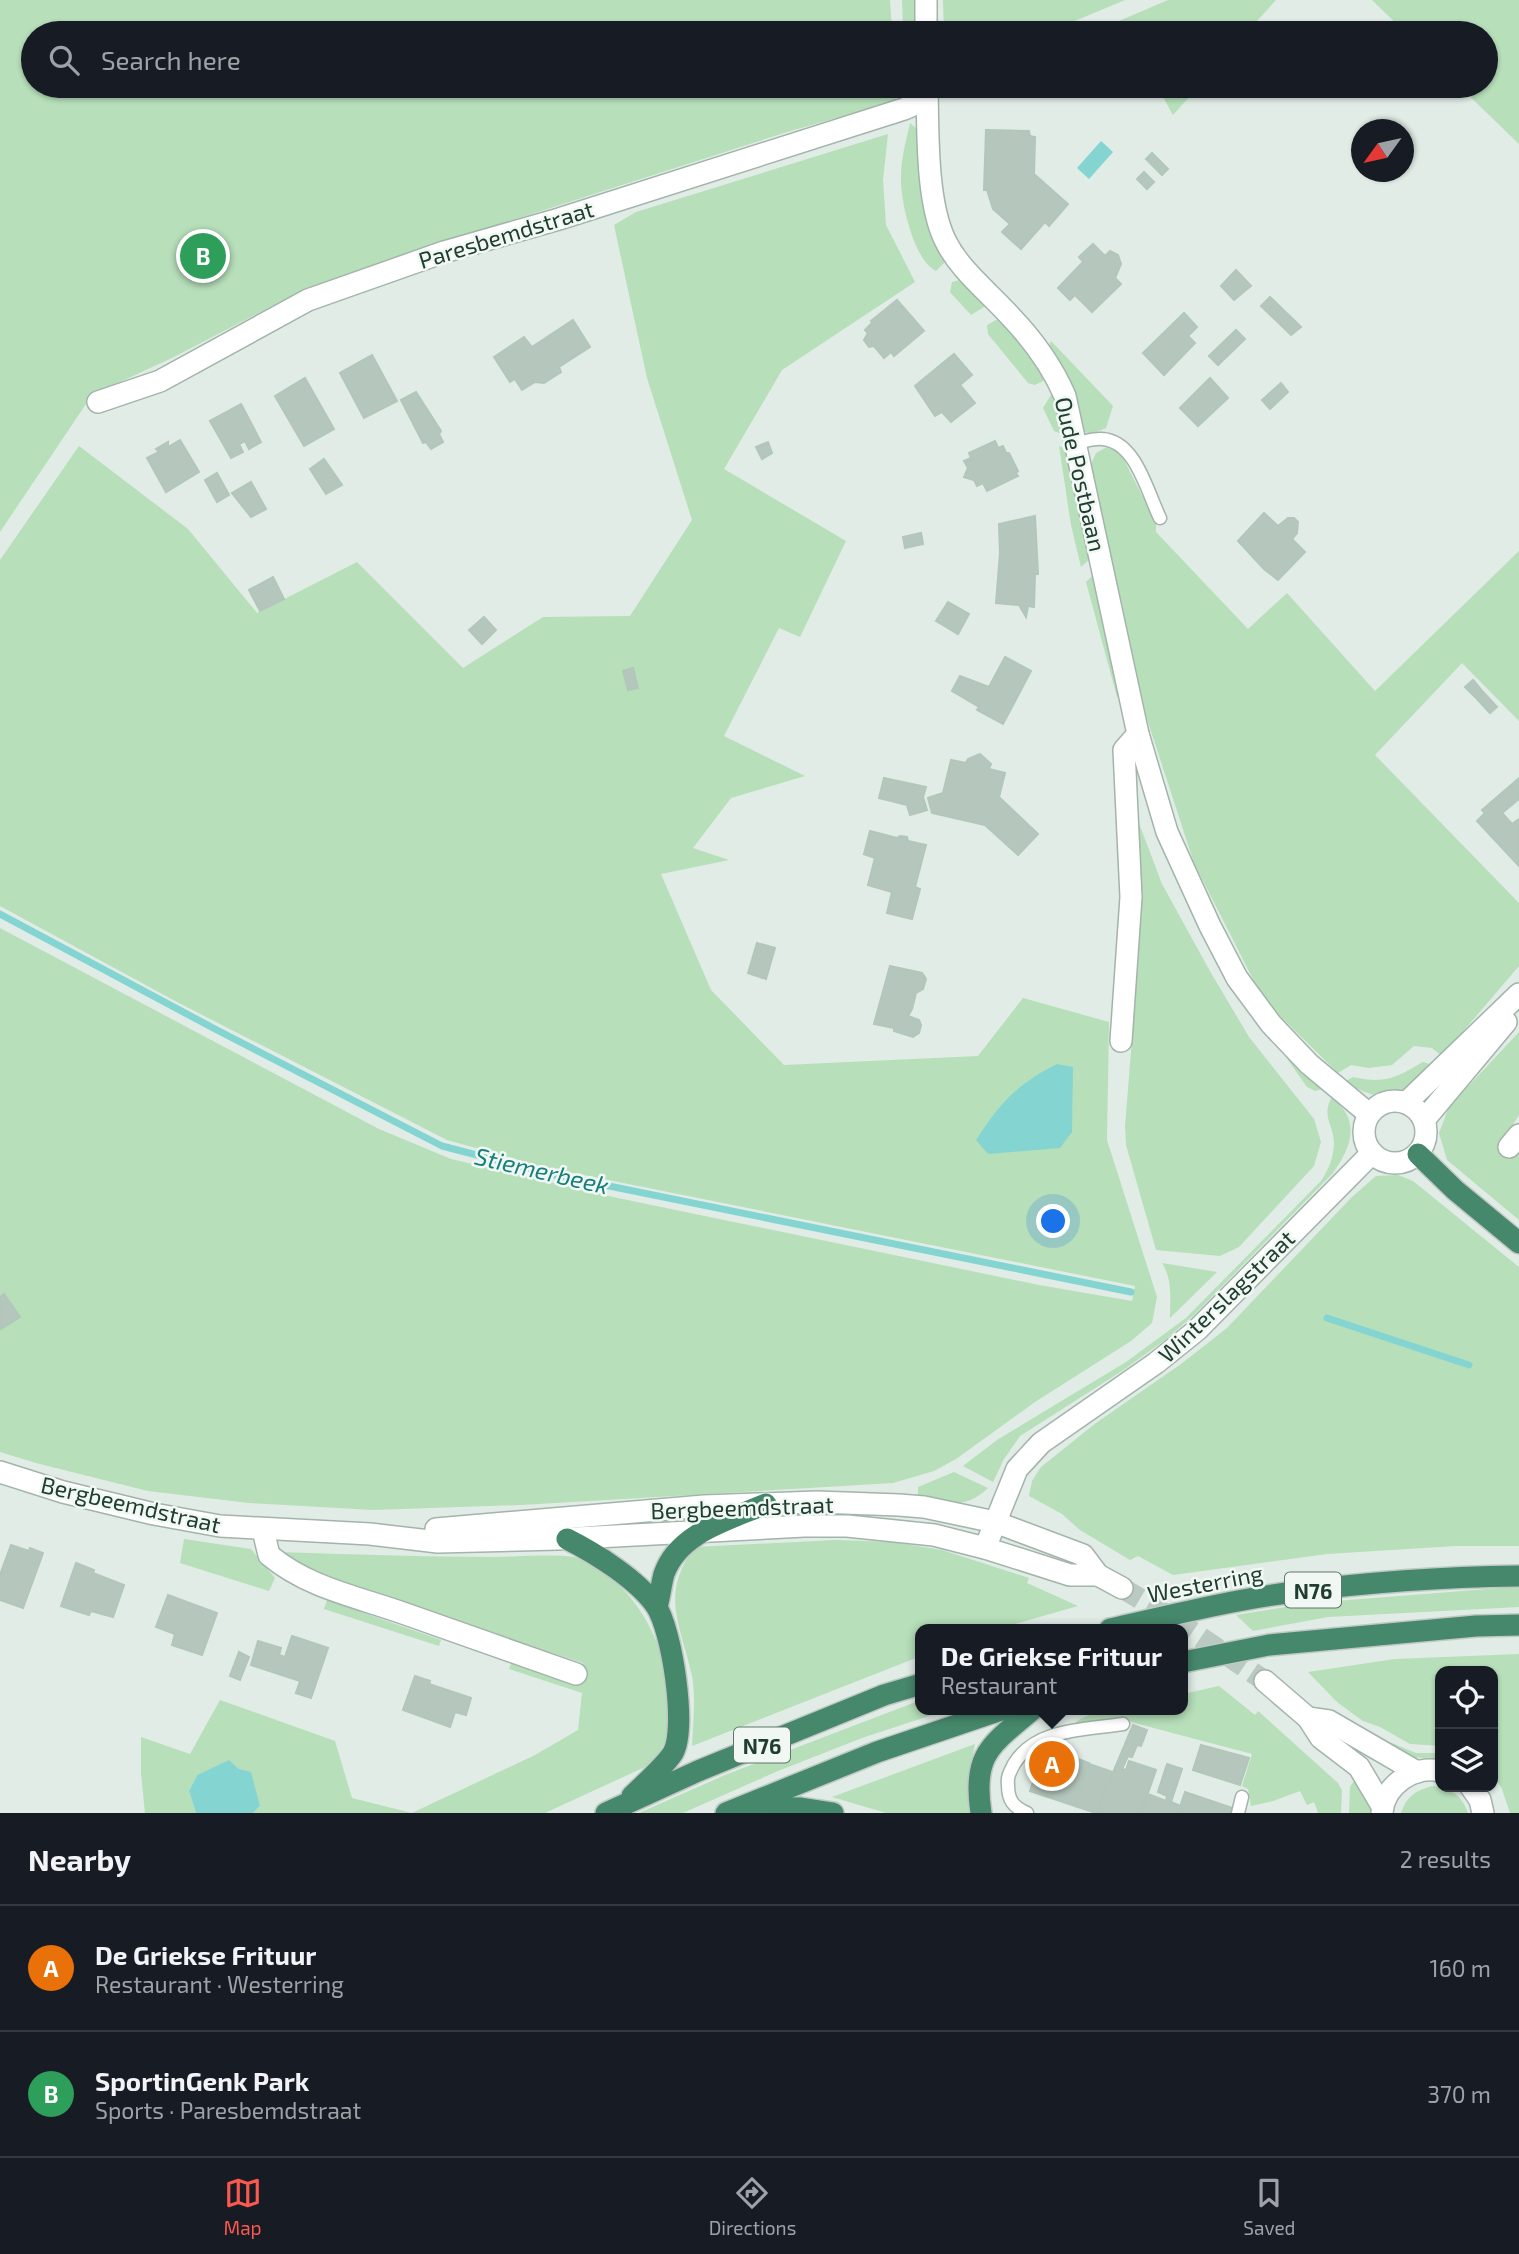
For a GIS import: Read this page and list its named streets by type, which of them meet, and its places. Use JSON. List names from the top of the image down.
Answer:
{
  "streets": {
    "highway": ["Westerring", "N76"],
    "street": [
      "Paresbemdstraat",
      "Oude Postbaan",
      "Winterslagstraat",
      "Bergbeemdstraat"
    ]
  },
  "crossings": [
    ["Oude Postbaan", "Winterslagstraat"],
    ["Winterslagstraat", "Bergbeemdstraat"]
  ],
  "water": ["Stiemerbeek"],
  "north": "bottom left",
  "page": {
    "search": "Search here",
    "pins": ["B", "A"],
    "popup": ["De Griekse Frituur", "Restaurant"],
    "heading": ["Nearby", "2 results"],
    "list": [
      {
        "mark": "A",
        "name": "De Griekse Frituur",
        "note": "Restaurant · Westerring",
        "value": "160 m"
      },
      {
        "mark": "B",
        "name": "SportinGenk Park",
        "note": "Sports · Paresbemdstraat",
        "value": "370 m"
      }
    ],
    "nav": ["Map", "Directions", "Saved"]
  }
}
